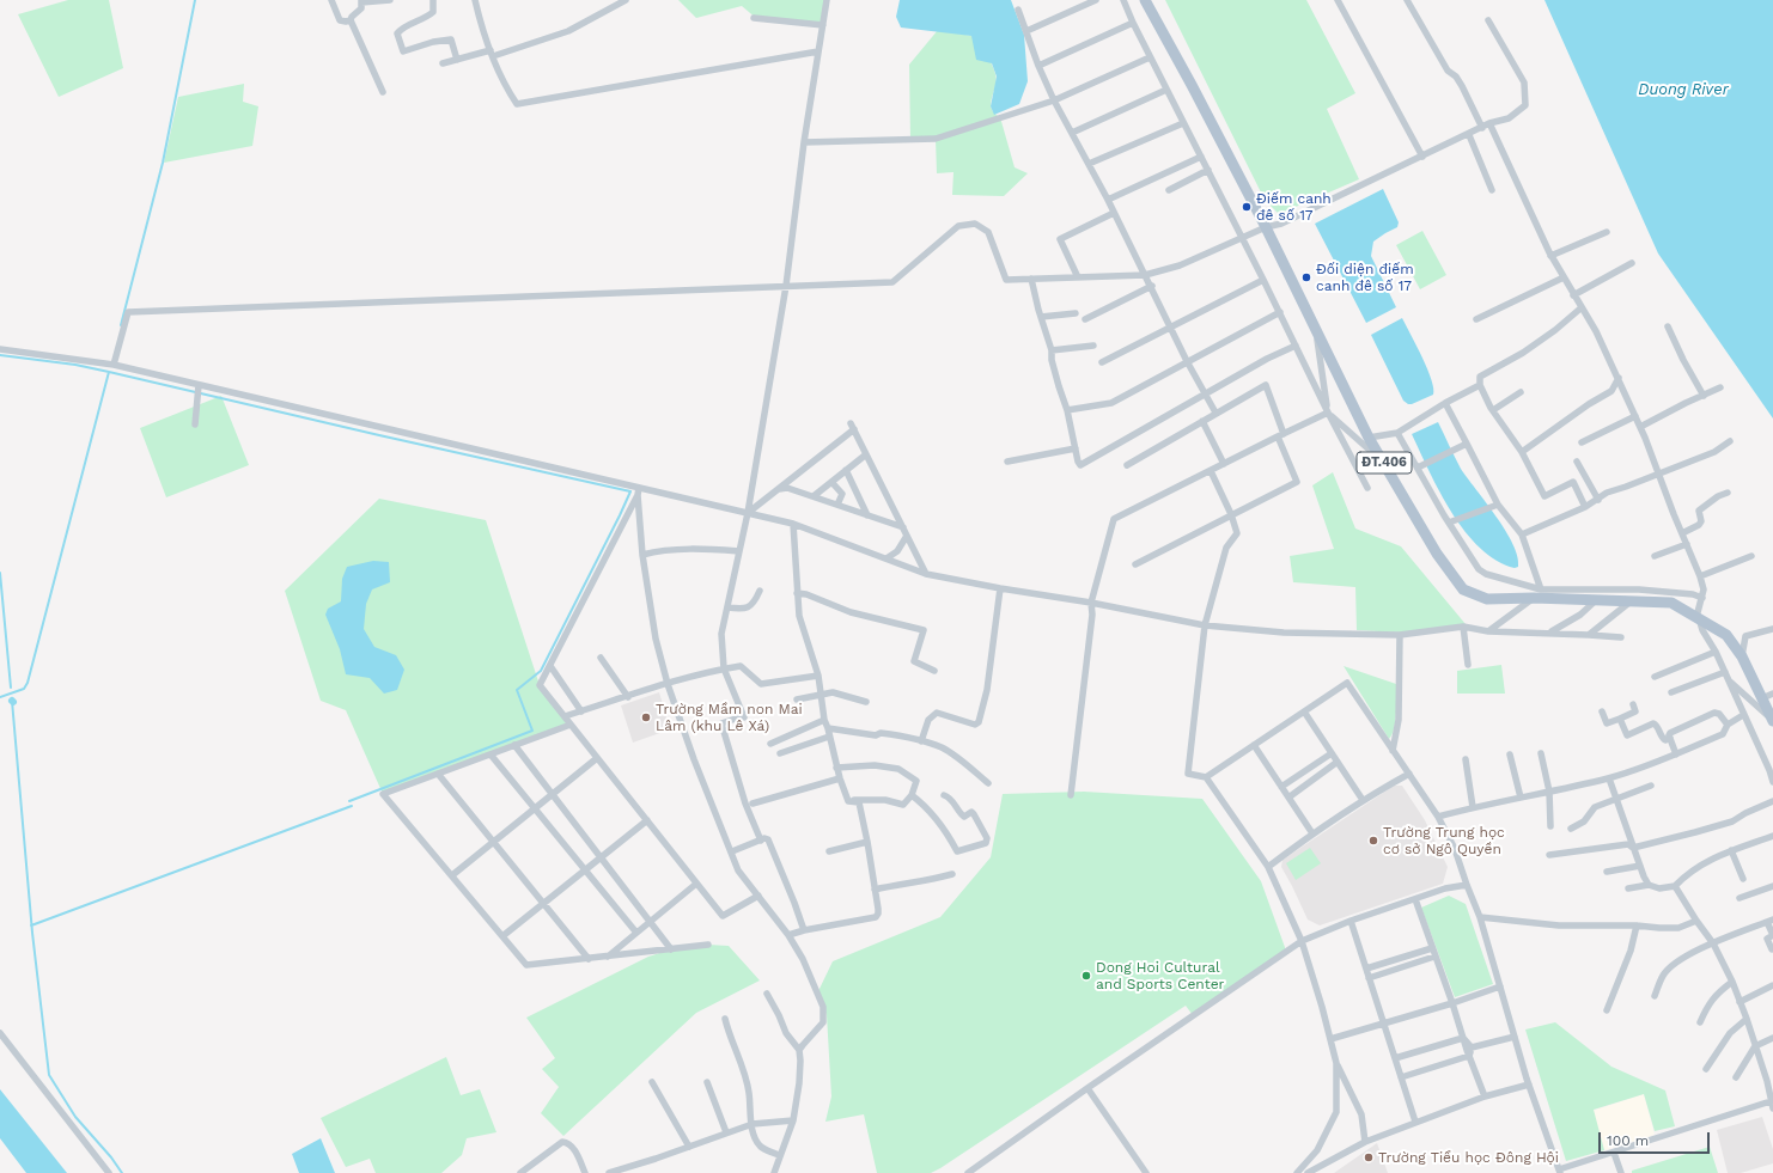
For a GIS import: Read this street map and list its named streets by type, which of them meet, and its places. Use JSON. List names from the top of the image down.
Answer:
{
  "streets": {
    "main road": ["ĐT.406"]
  },
  "water": ["Duong River"],
  "places": [
    "Điếm canh đê số 17",
    "Đối diện điếm canh đê số 17",
    "Trường Mầm non Mai Lâm (khu Lê Xá)",
    "Trường Trung học cơ sở Ngô Quyền",
    "Dong Hoi Cultural and Sports Center",
    "Trường Tiểu học Đông Hội"
  ],
  "scale_bar": "100 m"
}
